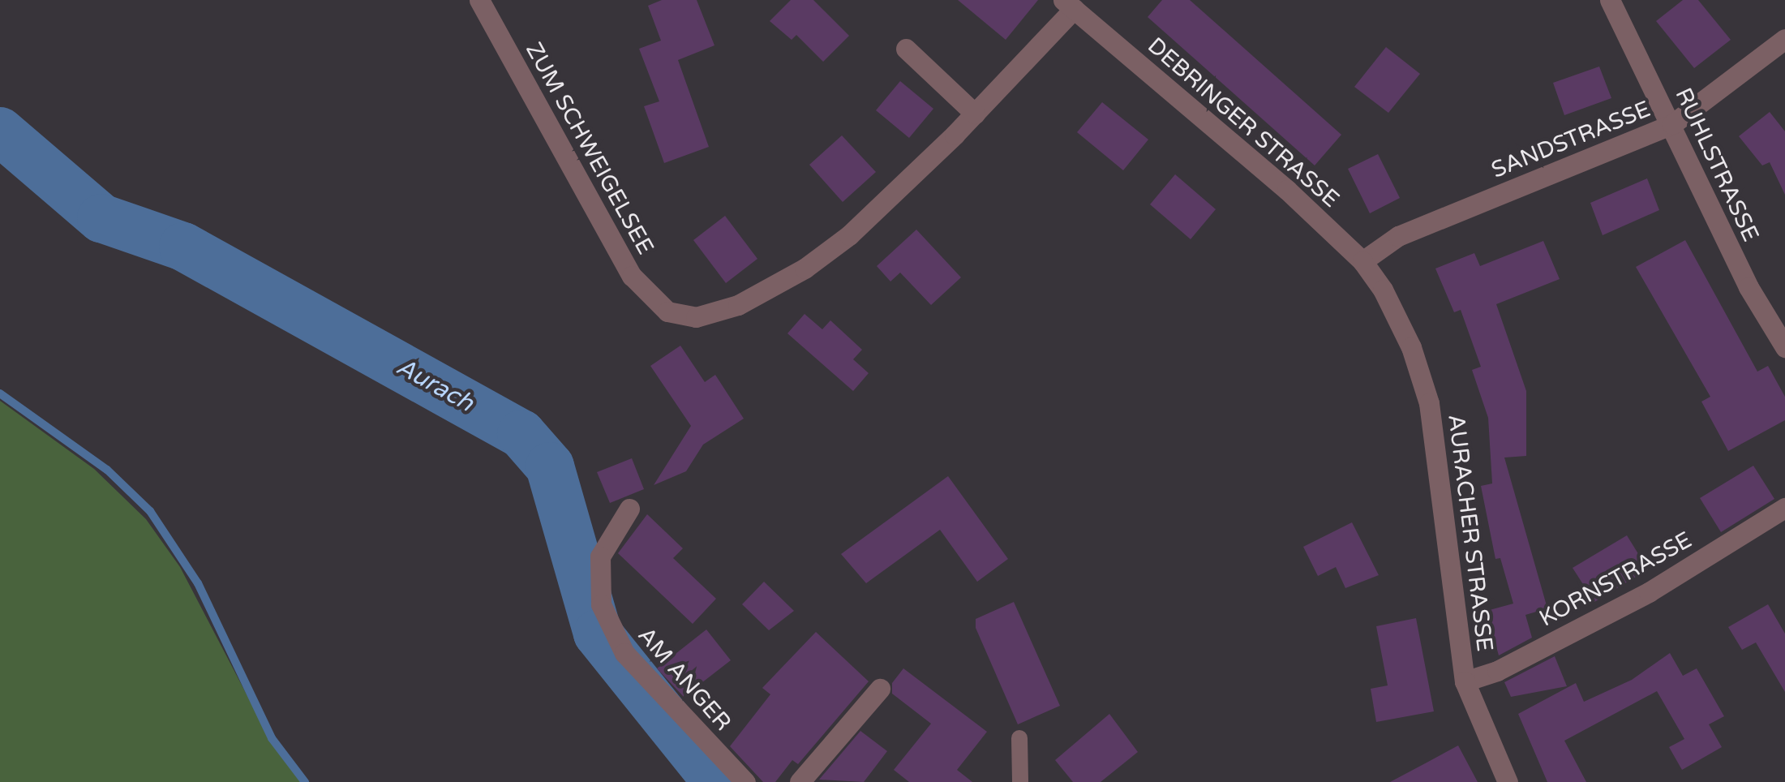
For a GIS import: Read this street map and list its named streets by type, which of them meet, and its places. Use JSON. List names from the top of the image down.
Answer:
{
  "streets": {
    "street": [
      "DEBRINGER STRASSE",
      "SANDSTRASSE",
      "ZUM SCHWEIGELSEE",
      "RUHLSTRASSE",
      "AURACHER STRASSE",
      "KORNSTRASSE",
      "AM ANGER"
    ]
  },
  "crossings": [
    ["DEBRINGER STRASSE", "SANDSTRASSE"],
    ["DEBRINGER STRASSE", "AURACHER STRASSE"],
    ["SANDSTRASSE", "RUHLSTRASSE"],
    ["AURACHER STRASSE", "KORNSTRASSE"]
  ],
  "water": ["Aurach"]
}
